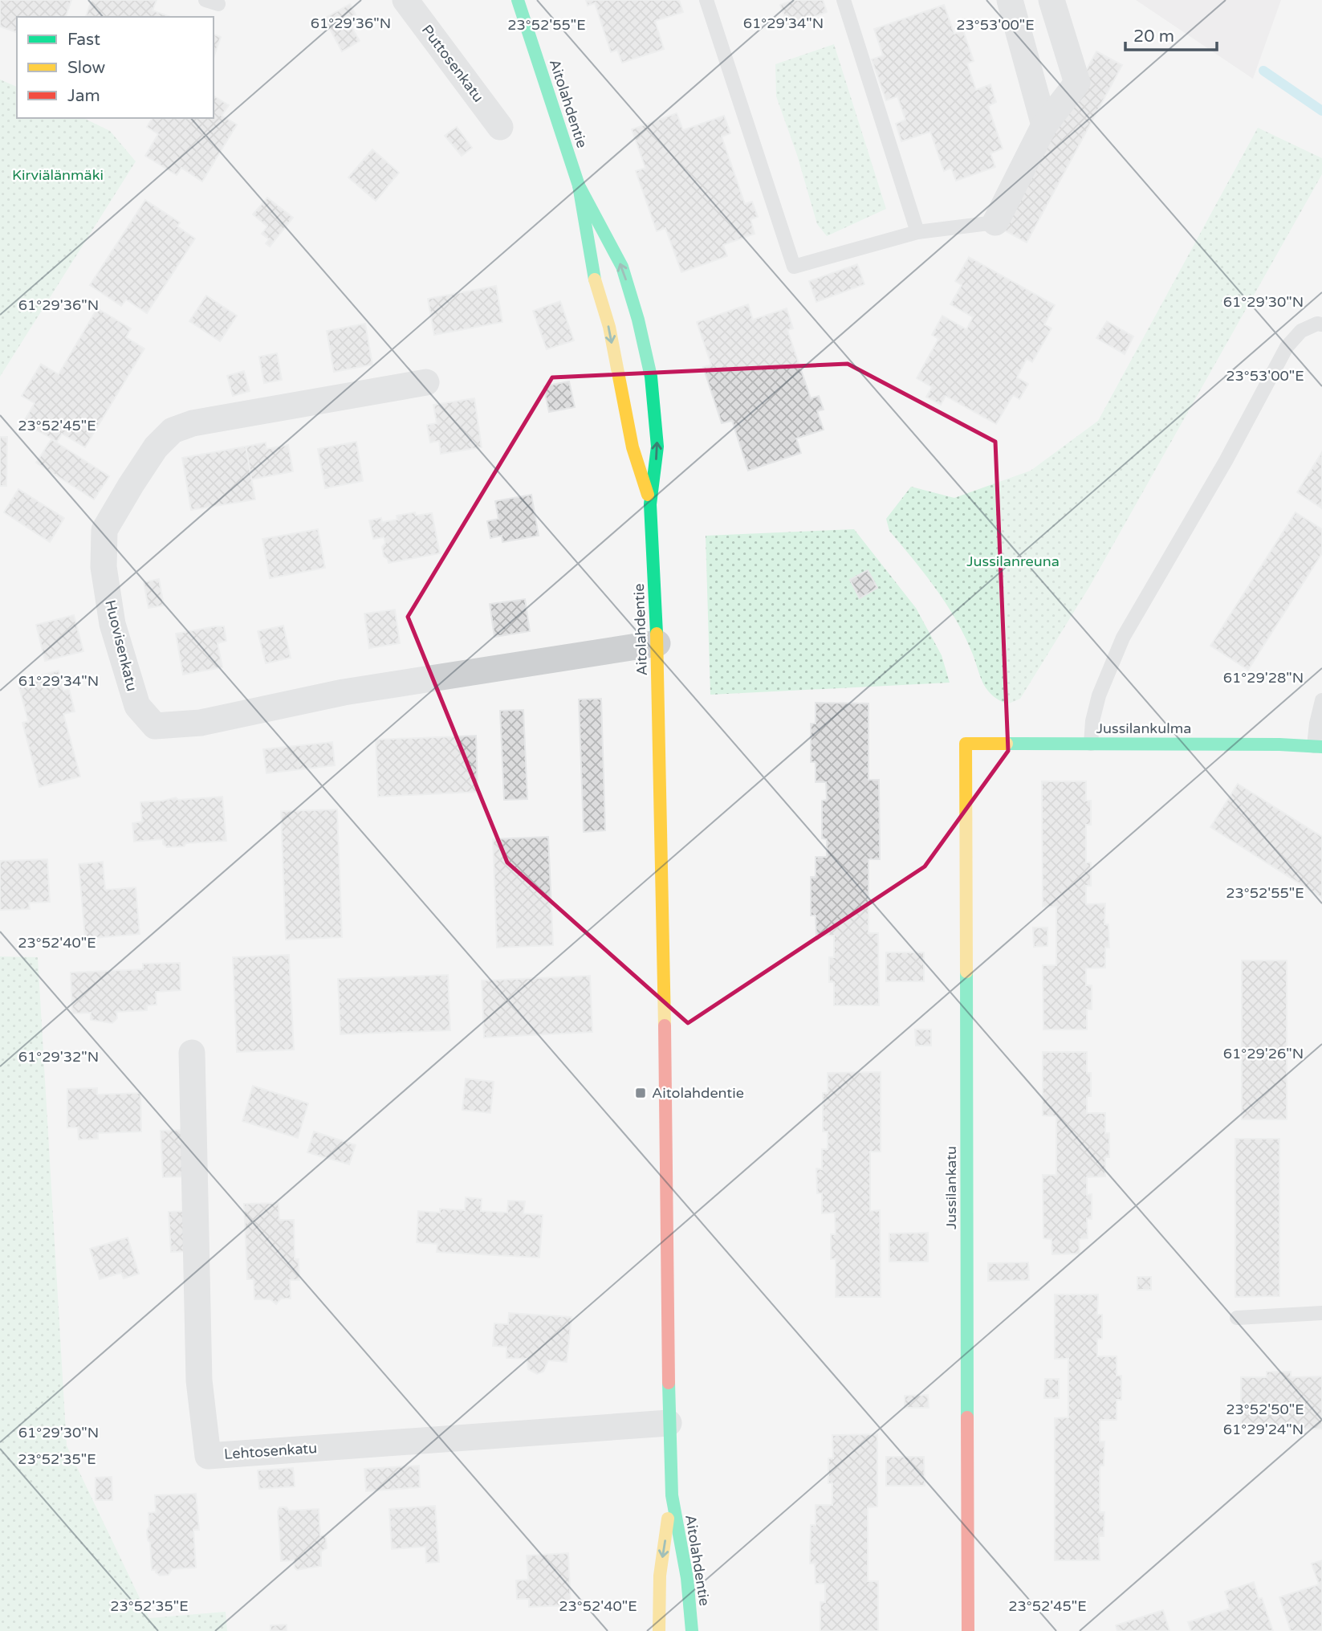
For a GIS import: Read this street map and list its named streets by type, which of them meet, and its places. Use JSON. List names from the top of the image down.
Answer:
{
  "streets": {
    "main road": ["Aitolahdentie", "Jussilankulma", "Jussilankatu"],
    "street": ["Puttosenkatu", "Huovisenkatu", "Lehtosenkatu"]
  },
  "crossings": [
    ["Aitolahdentie", "Huovisenkatu"],
    ["Aitolahdentie", "Lehtosenkatu"],
    ["Jussilankulma", "Jussilankatu"]
  ],
  "parks": ["Kirviälänmäki", "Jussilanreuna"],
  "places": {
    "transit": ["Aitolahdentie"]
  },
  "legend": ["Fast", "Slow", "Jam"],
  "scale_bar": "20 m",
  "coordinates": [
    "61°29'34\"N",
    "61°29'36\"N",
    "23°53'00\"E",
    "23°52'55\"E",
    "61°29'30\"N",
    "23°52'45\"E",
    "61°29'28\"N",
    "23°52'40\"E",
    "61°29'26\"N",
    "61°29'32\"N",
    "23°52'50\"E",
    "61°29'24\"N",
    "23°52'35\"E"
  ]
}
